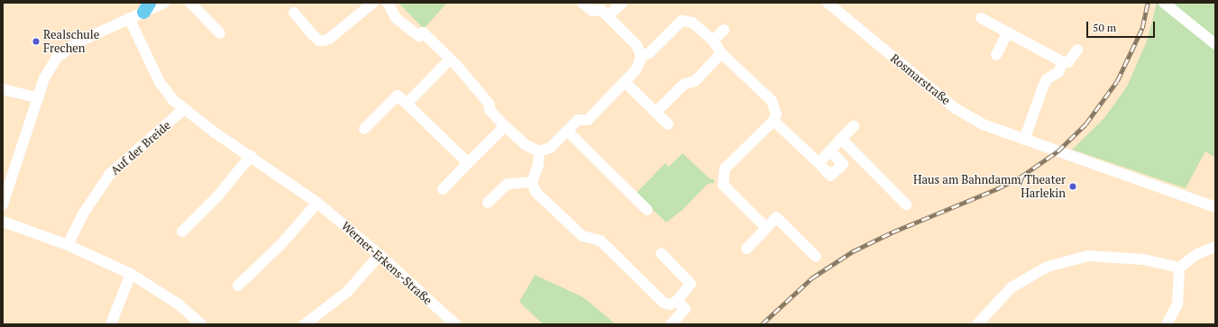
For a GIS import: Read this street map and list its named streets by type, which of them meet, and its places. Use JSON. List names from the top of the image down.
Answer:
{
  "streets": {
    "street": ["Rosmarstraße", "Auf der Breide", "Werner-Erkens-Straße"]
  },
  "crossings": [
    ["Auf der Breide", "Werner-Erkens-Straße"]
  ],
  "places": ["Realschule Frechen", "Haus am Bahndamm/Theater Harlekin"],
  "scale_bar": "50 m"
}
